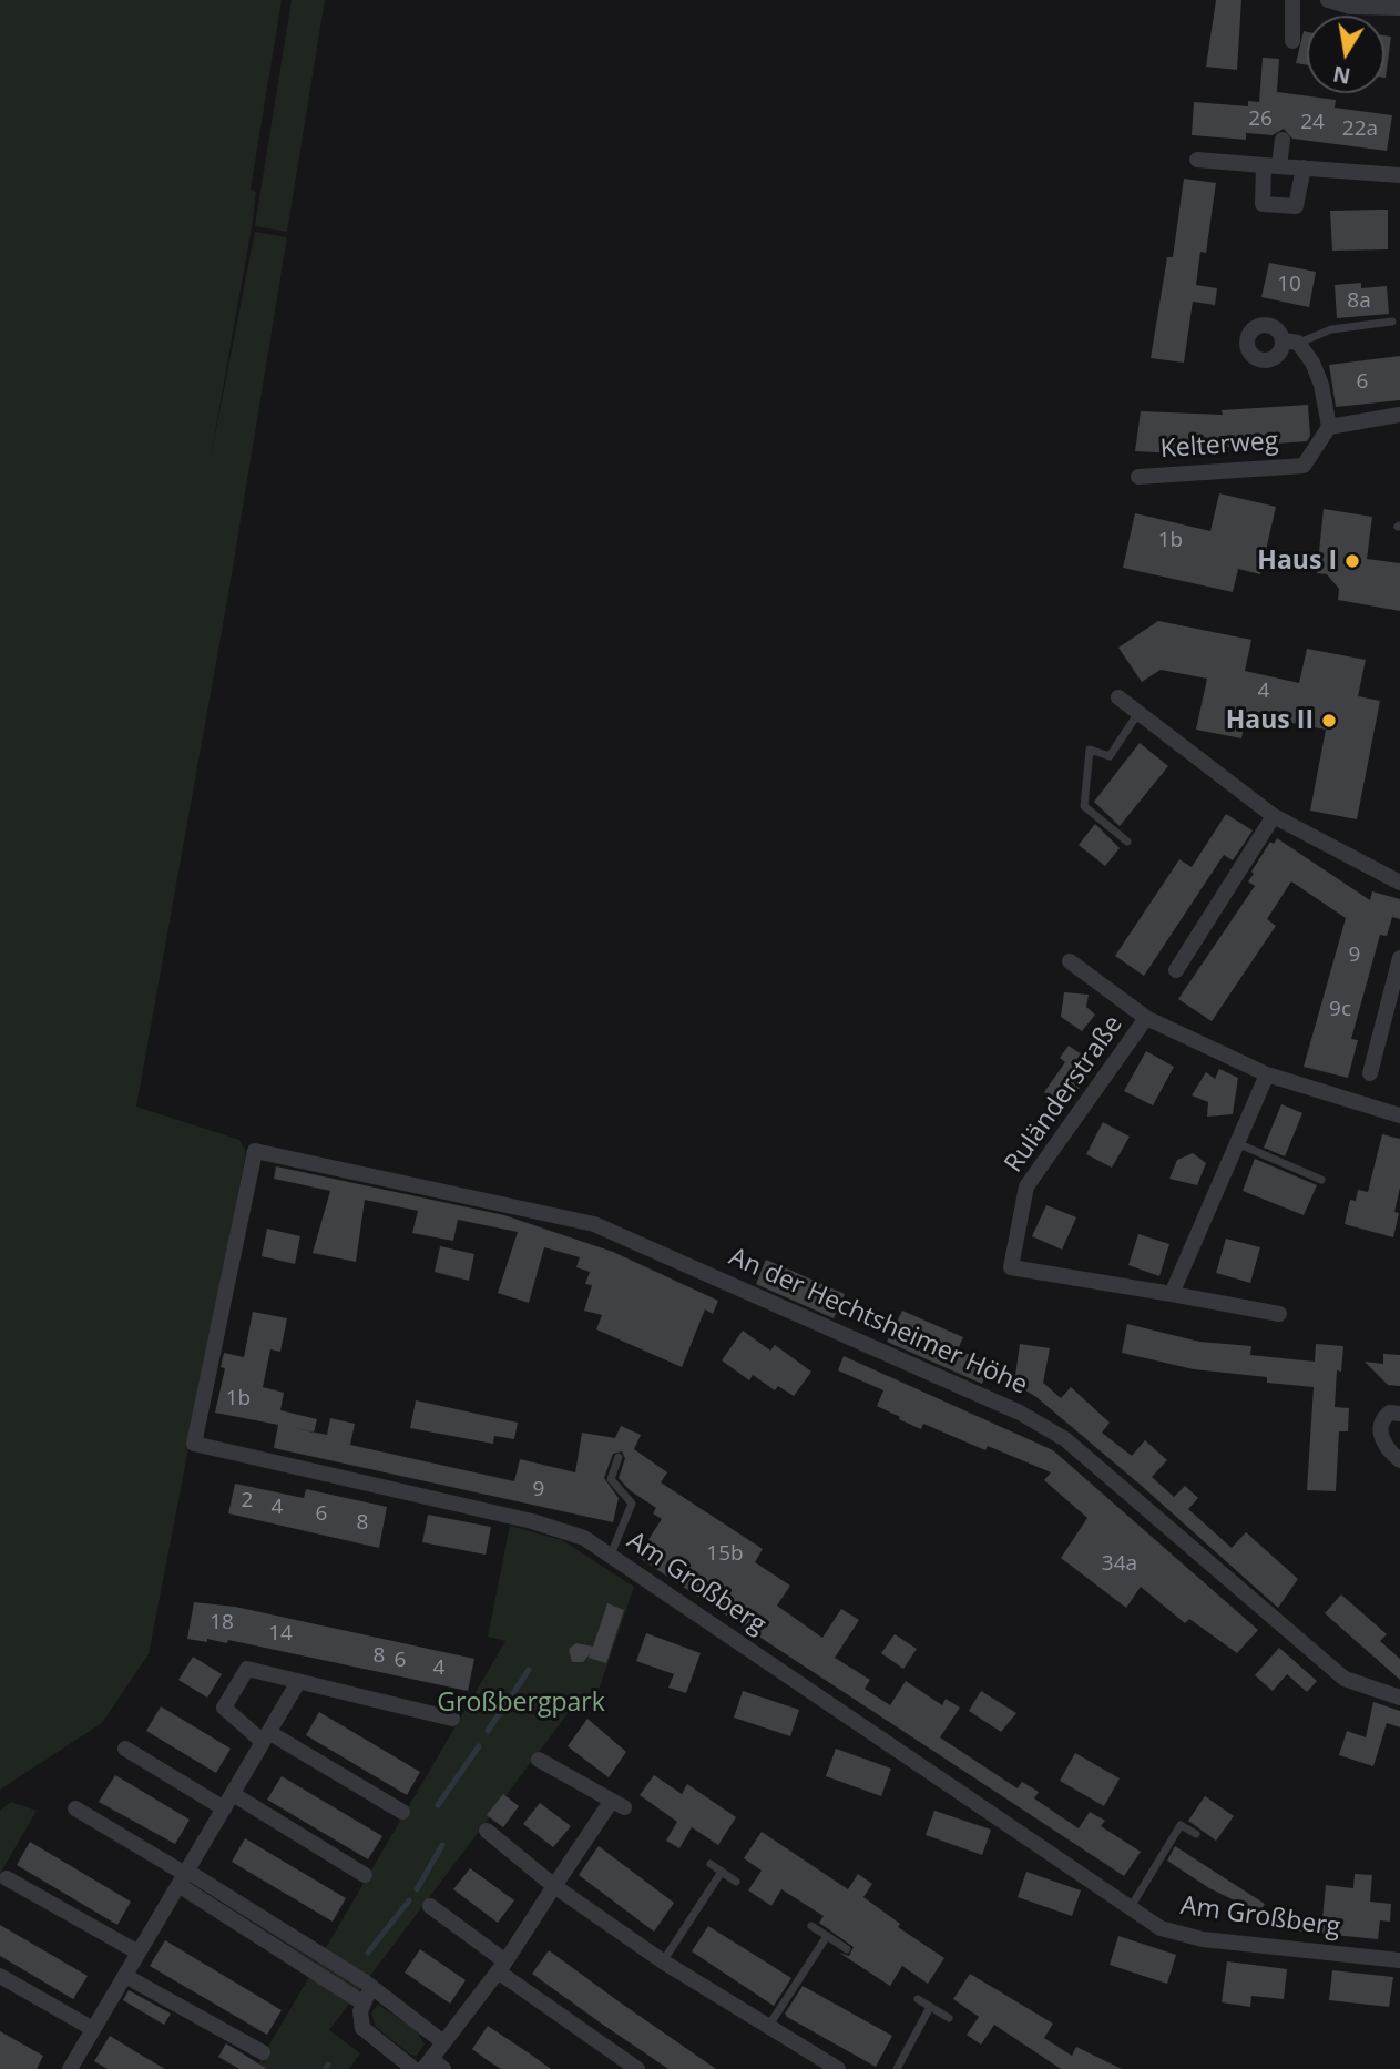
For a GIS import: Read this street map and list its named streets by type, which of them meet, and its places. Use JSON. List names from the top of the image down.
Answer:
{
  "streets": {
    "street": [
      "Kelterweg",
      "Ruländerstraße",
      "An der Hechtsheimer Höhe",
      "Am Großberg"
    ]
  },
  "crossings": [
    ["An der Hechtsheimer Höhe", "Am Großberg"]
  ],
  "parks": ["Großbergpark"],
  "places": ["Haus I", "Haus II"],
  "house_numbers": [
    "26",
    "24",
    "22a",
    "10",
    "8a",
    "6",
    "1b",
    "4",
    "9",
    "9c",
    "1b",
    "9",
    "2",
    "4",
    "6",
    "8",
    "15b",
    "34a",
    "18",
    "14",
    "8",
    "6",
    "4"
  ],
  "north": "bottom"
}
